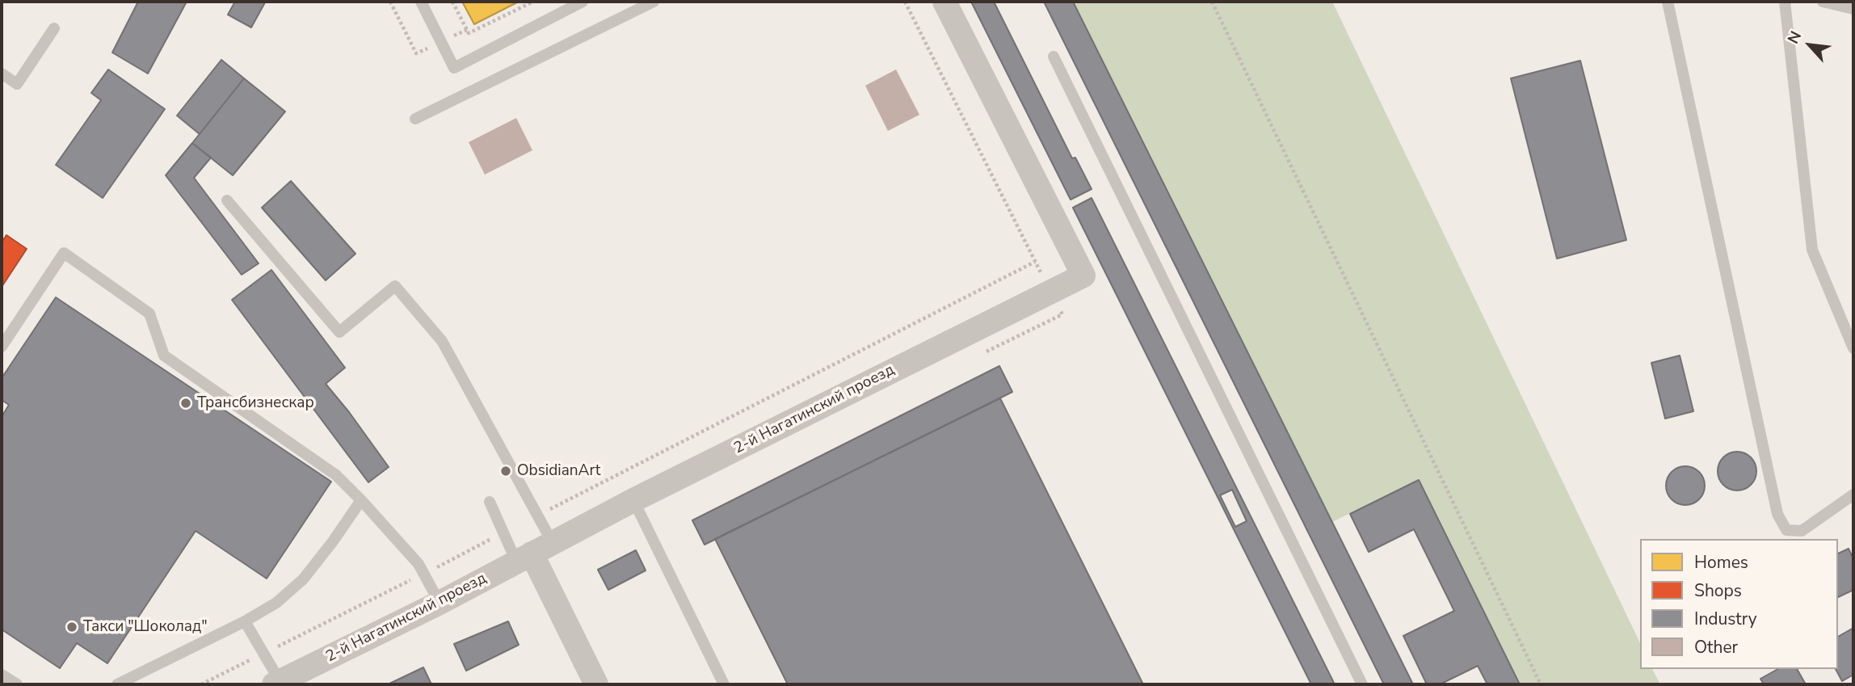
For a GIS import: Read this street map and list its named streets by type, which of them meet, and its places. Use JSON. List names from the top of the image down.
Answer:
{
  "streets": {
    "street": ["2-й Нагатинский проезд"]
  },
  "places": ["Трансбизнескар", "ObsidianArt", "Такси \"Шоколад\""],
  "legend": [
    "Homes",
    "Shops",
    "Industry",
    "Other"
  ],
  "north": "top left"
}
